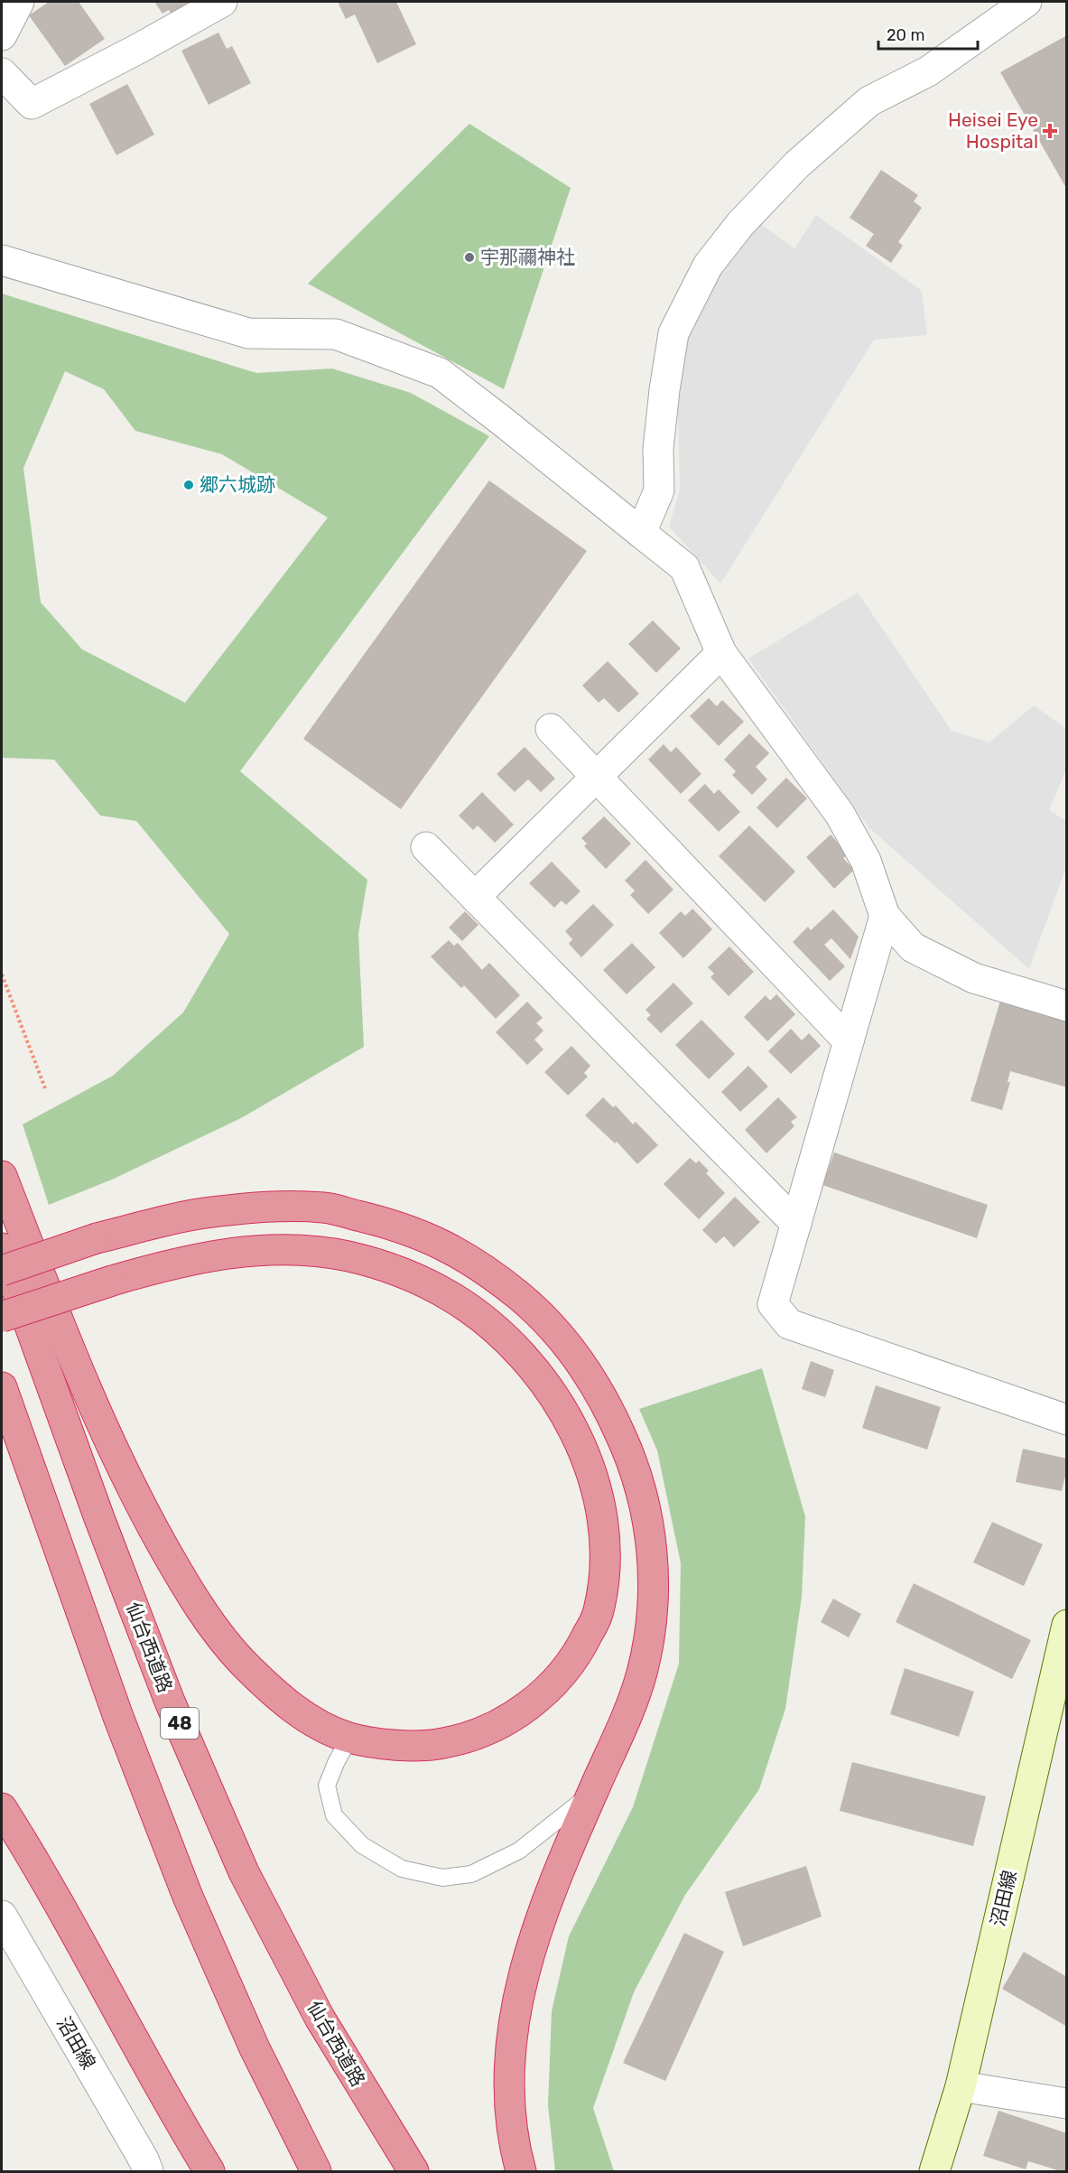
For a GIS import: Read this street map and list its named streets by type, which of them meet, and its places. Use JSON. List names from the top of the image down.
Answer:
{
  "streets": {
    "highway": ["仙台西道路", "48"],
    "street": ["沼田線"]
  },
  "places": {
    "health": ["Heisei Eye Hospital"],
    "other": ["宇那禰神社", "郷六城跡"]
  },
  "scale_bar": "20 m"
}
